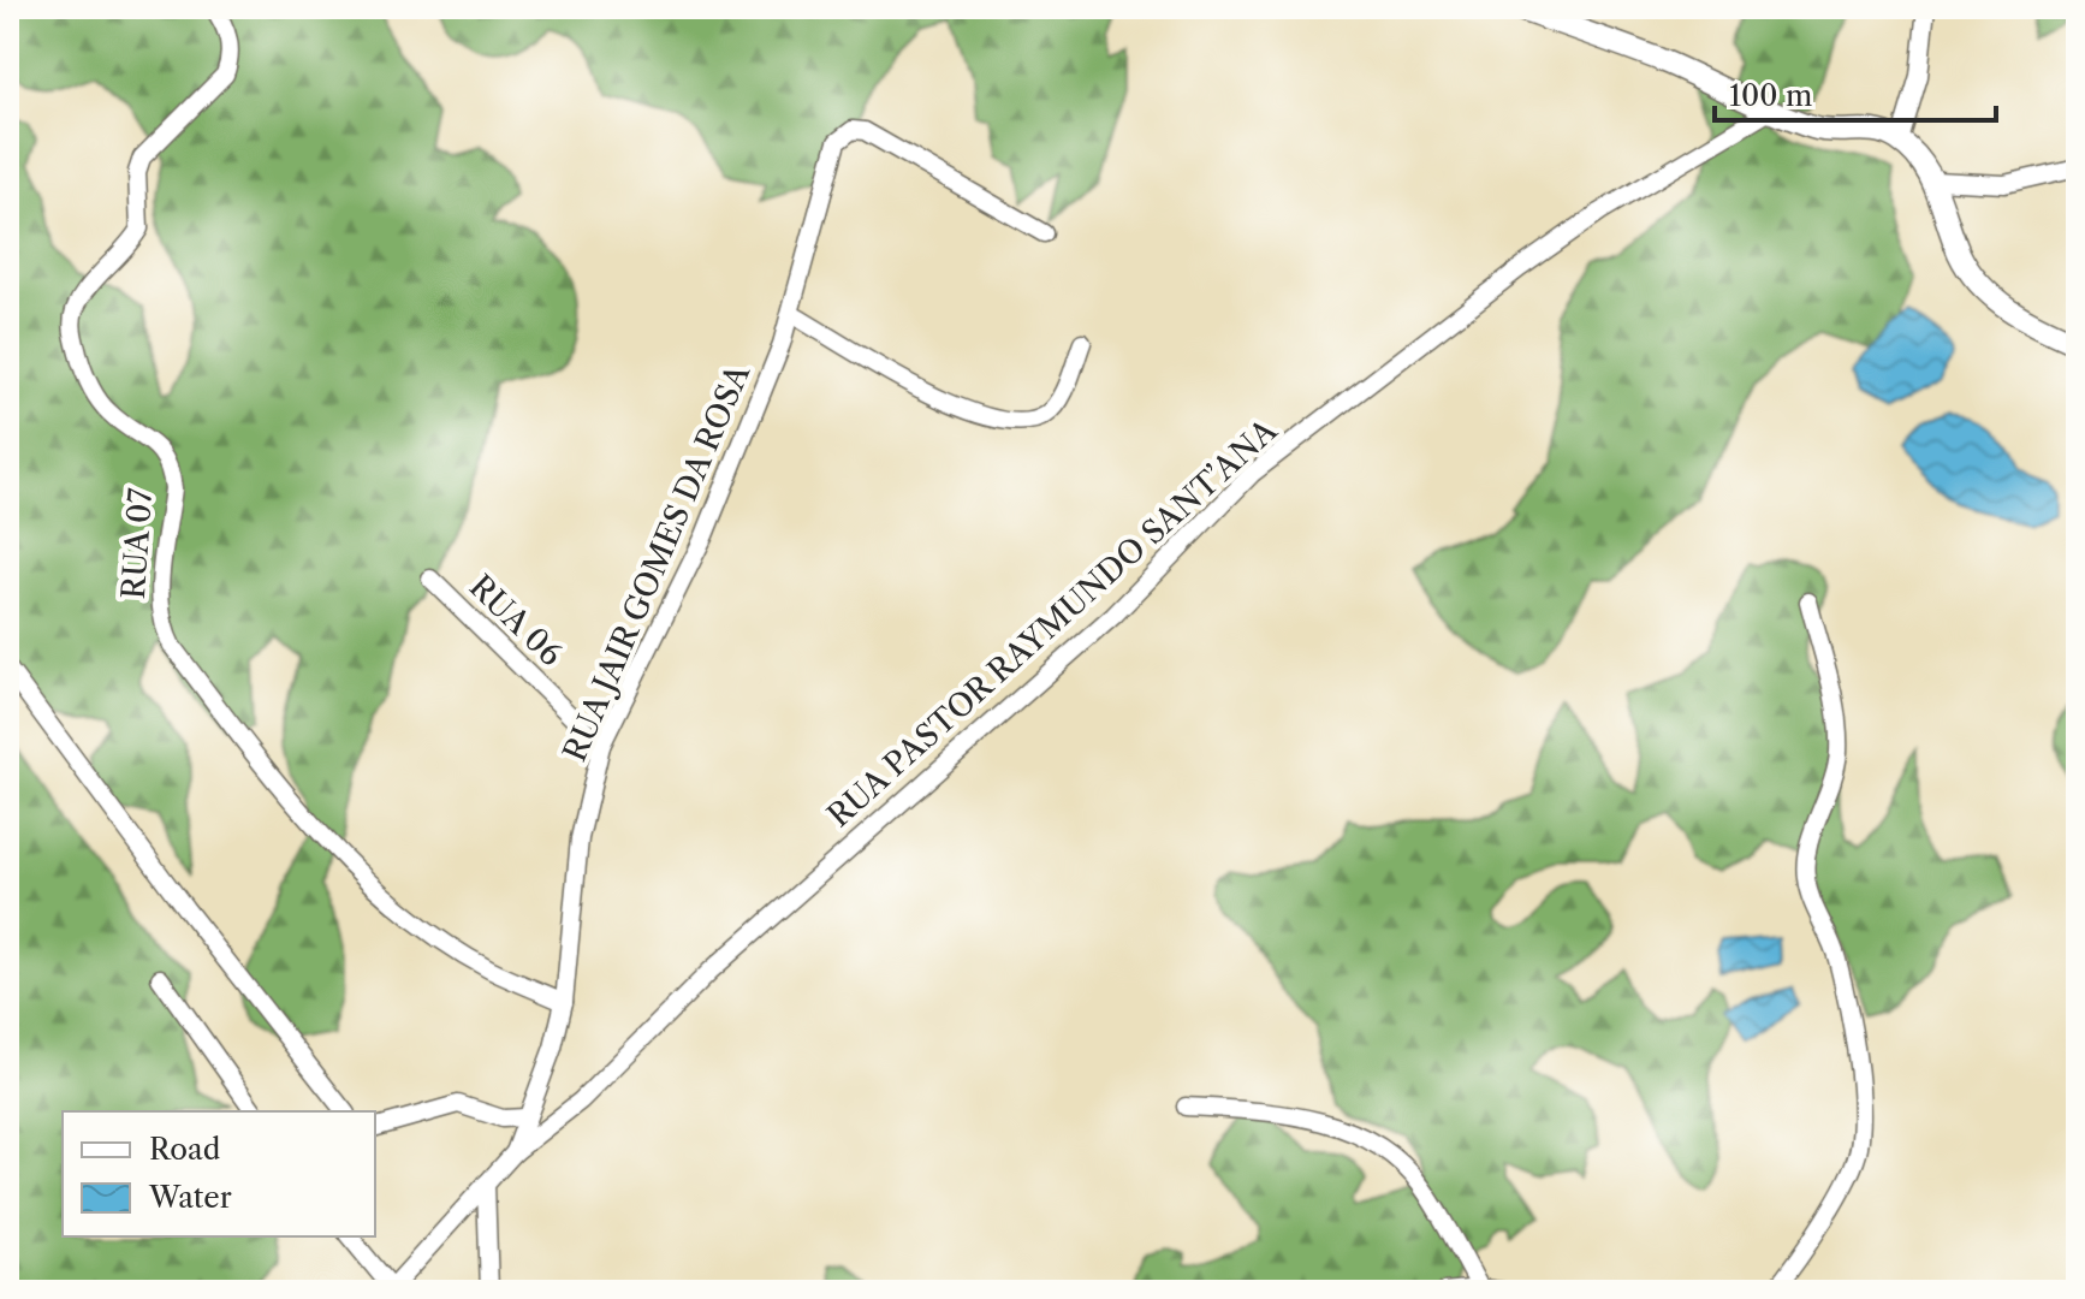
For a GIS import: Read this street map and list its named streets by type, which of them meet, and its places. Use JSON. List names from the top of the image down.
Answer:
{
  "streets": {
    "street": [
      "RUA 07",
      "RUA JAIR GOMES DA ROSA",
      "RUA 06",
      "RUA PASTOR RAYMUNDO SANT’ANA"
    ]
  },
  "crossings": [
    ["RUA 07", "RUA JAIR GOMES DA ROSA"],
    ["RUA JAIR GOMES DA ROSA", "RUA 06"],
    ["RUA JAIR GOMES DA ROSA", "RUA PASTOR RAYMUNDO SANT’ANA"]
  ],
  "legend": ["Road", "Water"],
  "scale_bar": "100 m"
}
